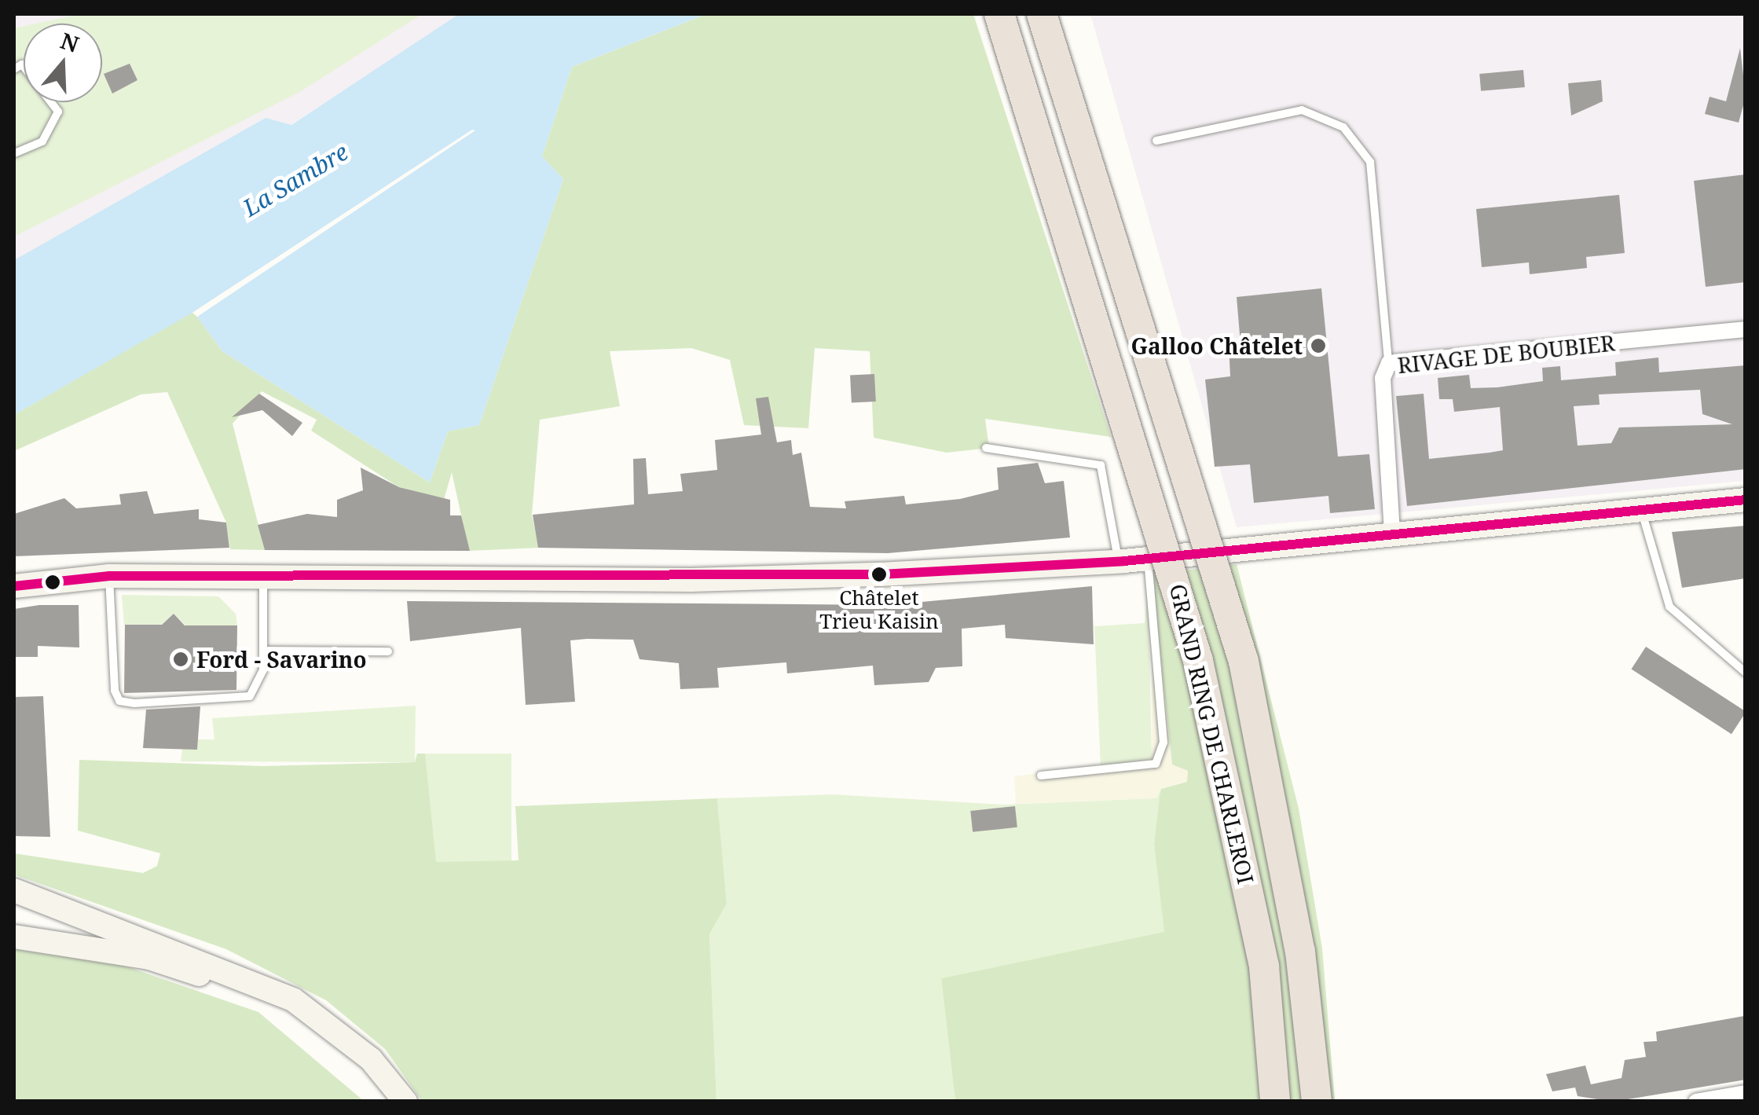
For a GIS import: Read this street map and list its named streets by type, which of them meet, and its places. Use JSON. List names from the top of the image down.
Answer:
{
  "streets": {
    "highway": ["GRAND RING DE CHARLEROI"],
    "street": ["RIVAGE DE BOUBIER"]
  },
  "water": ["La Sambre"],
  "places": ["Galloo Châtelet", "Châtelet Trieu Kaisin", "Ford - Savarino"],
  "north": "top"
}
